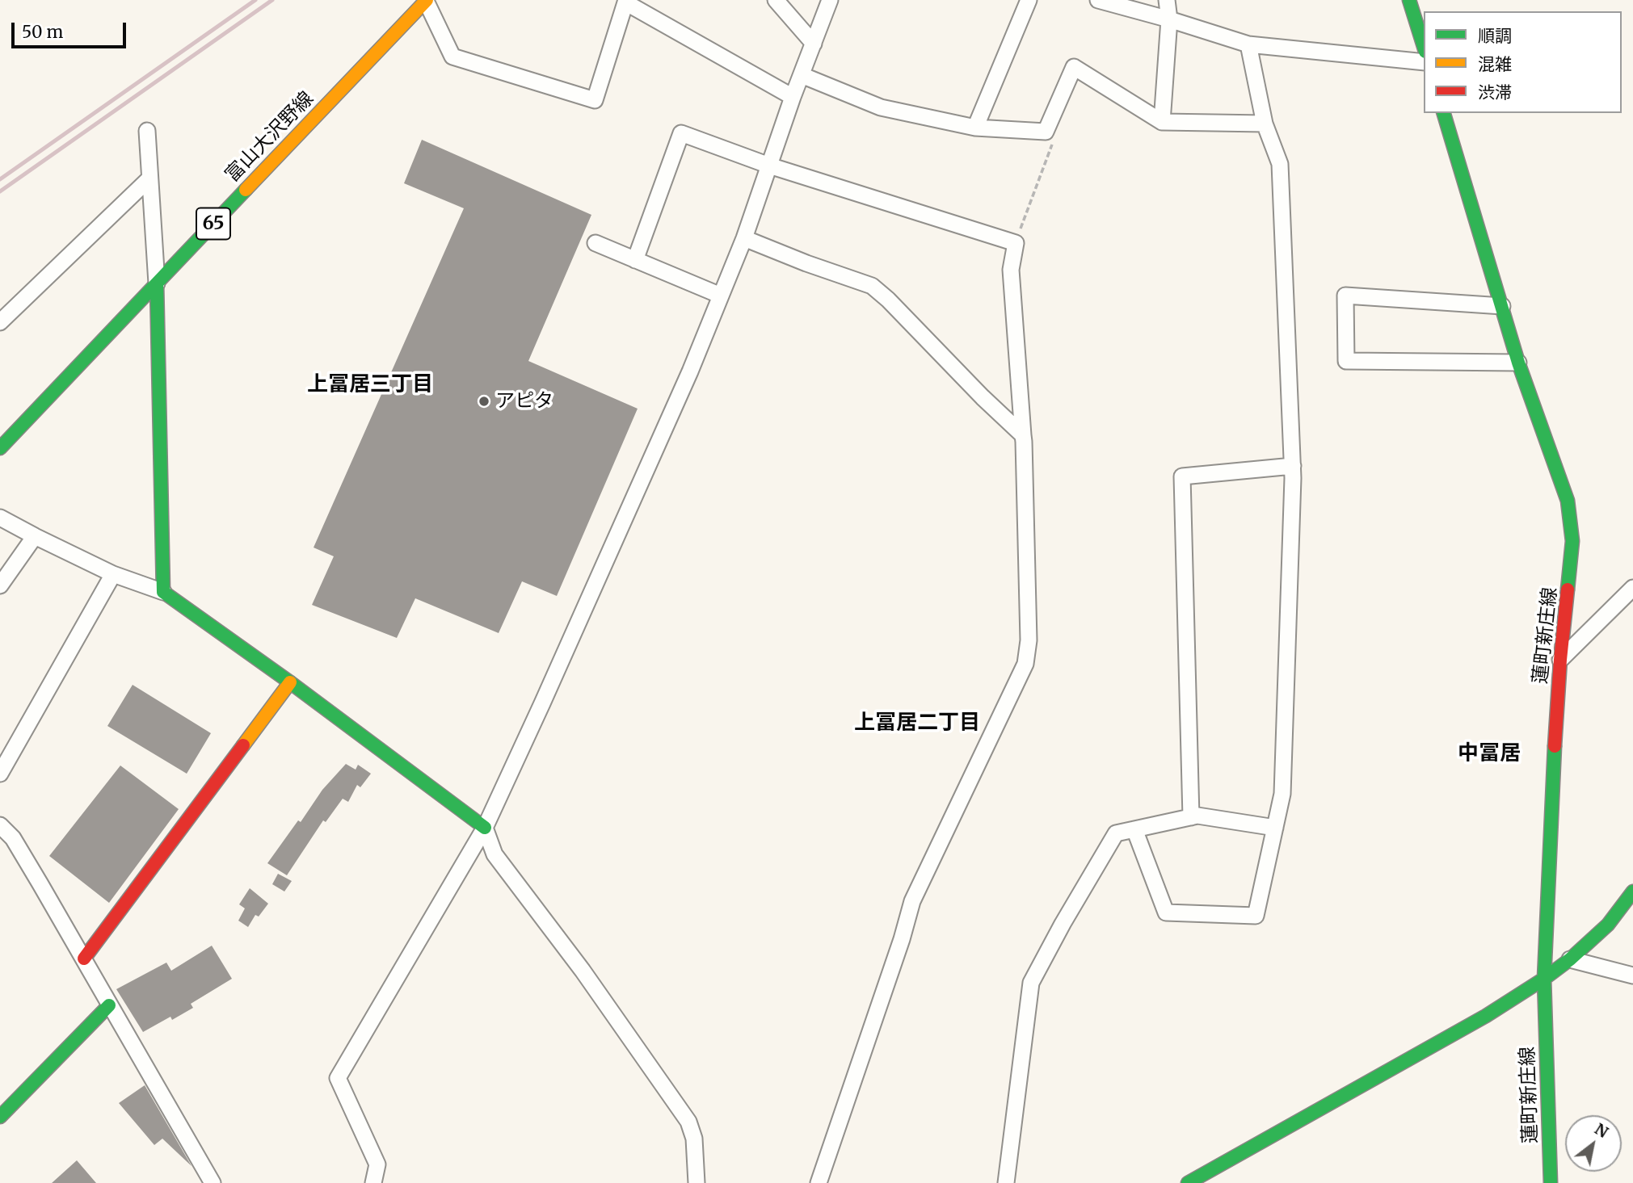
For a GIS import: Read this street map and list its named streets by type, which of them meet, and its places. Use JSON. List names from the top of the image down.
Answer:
{
  "streets": {
    "main road": ["富山大沢野線", "65", "蓮町新庄線"]
  },
  "districts": ["上冨居三丁目", "上冨居二丁目", "中冨居"],
  "places": ["アピタ"],
  "legend": ["順調", "混雑", "渋滞"],
  "scale_bar": "50 m",
  "north": "top right"
}
